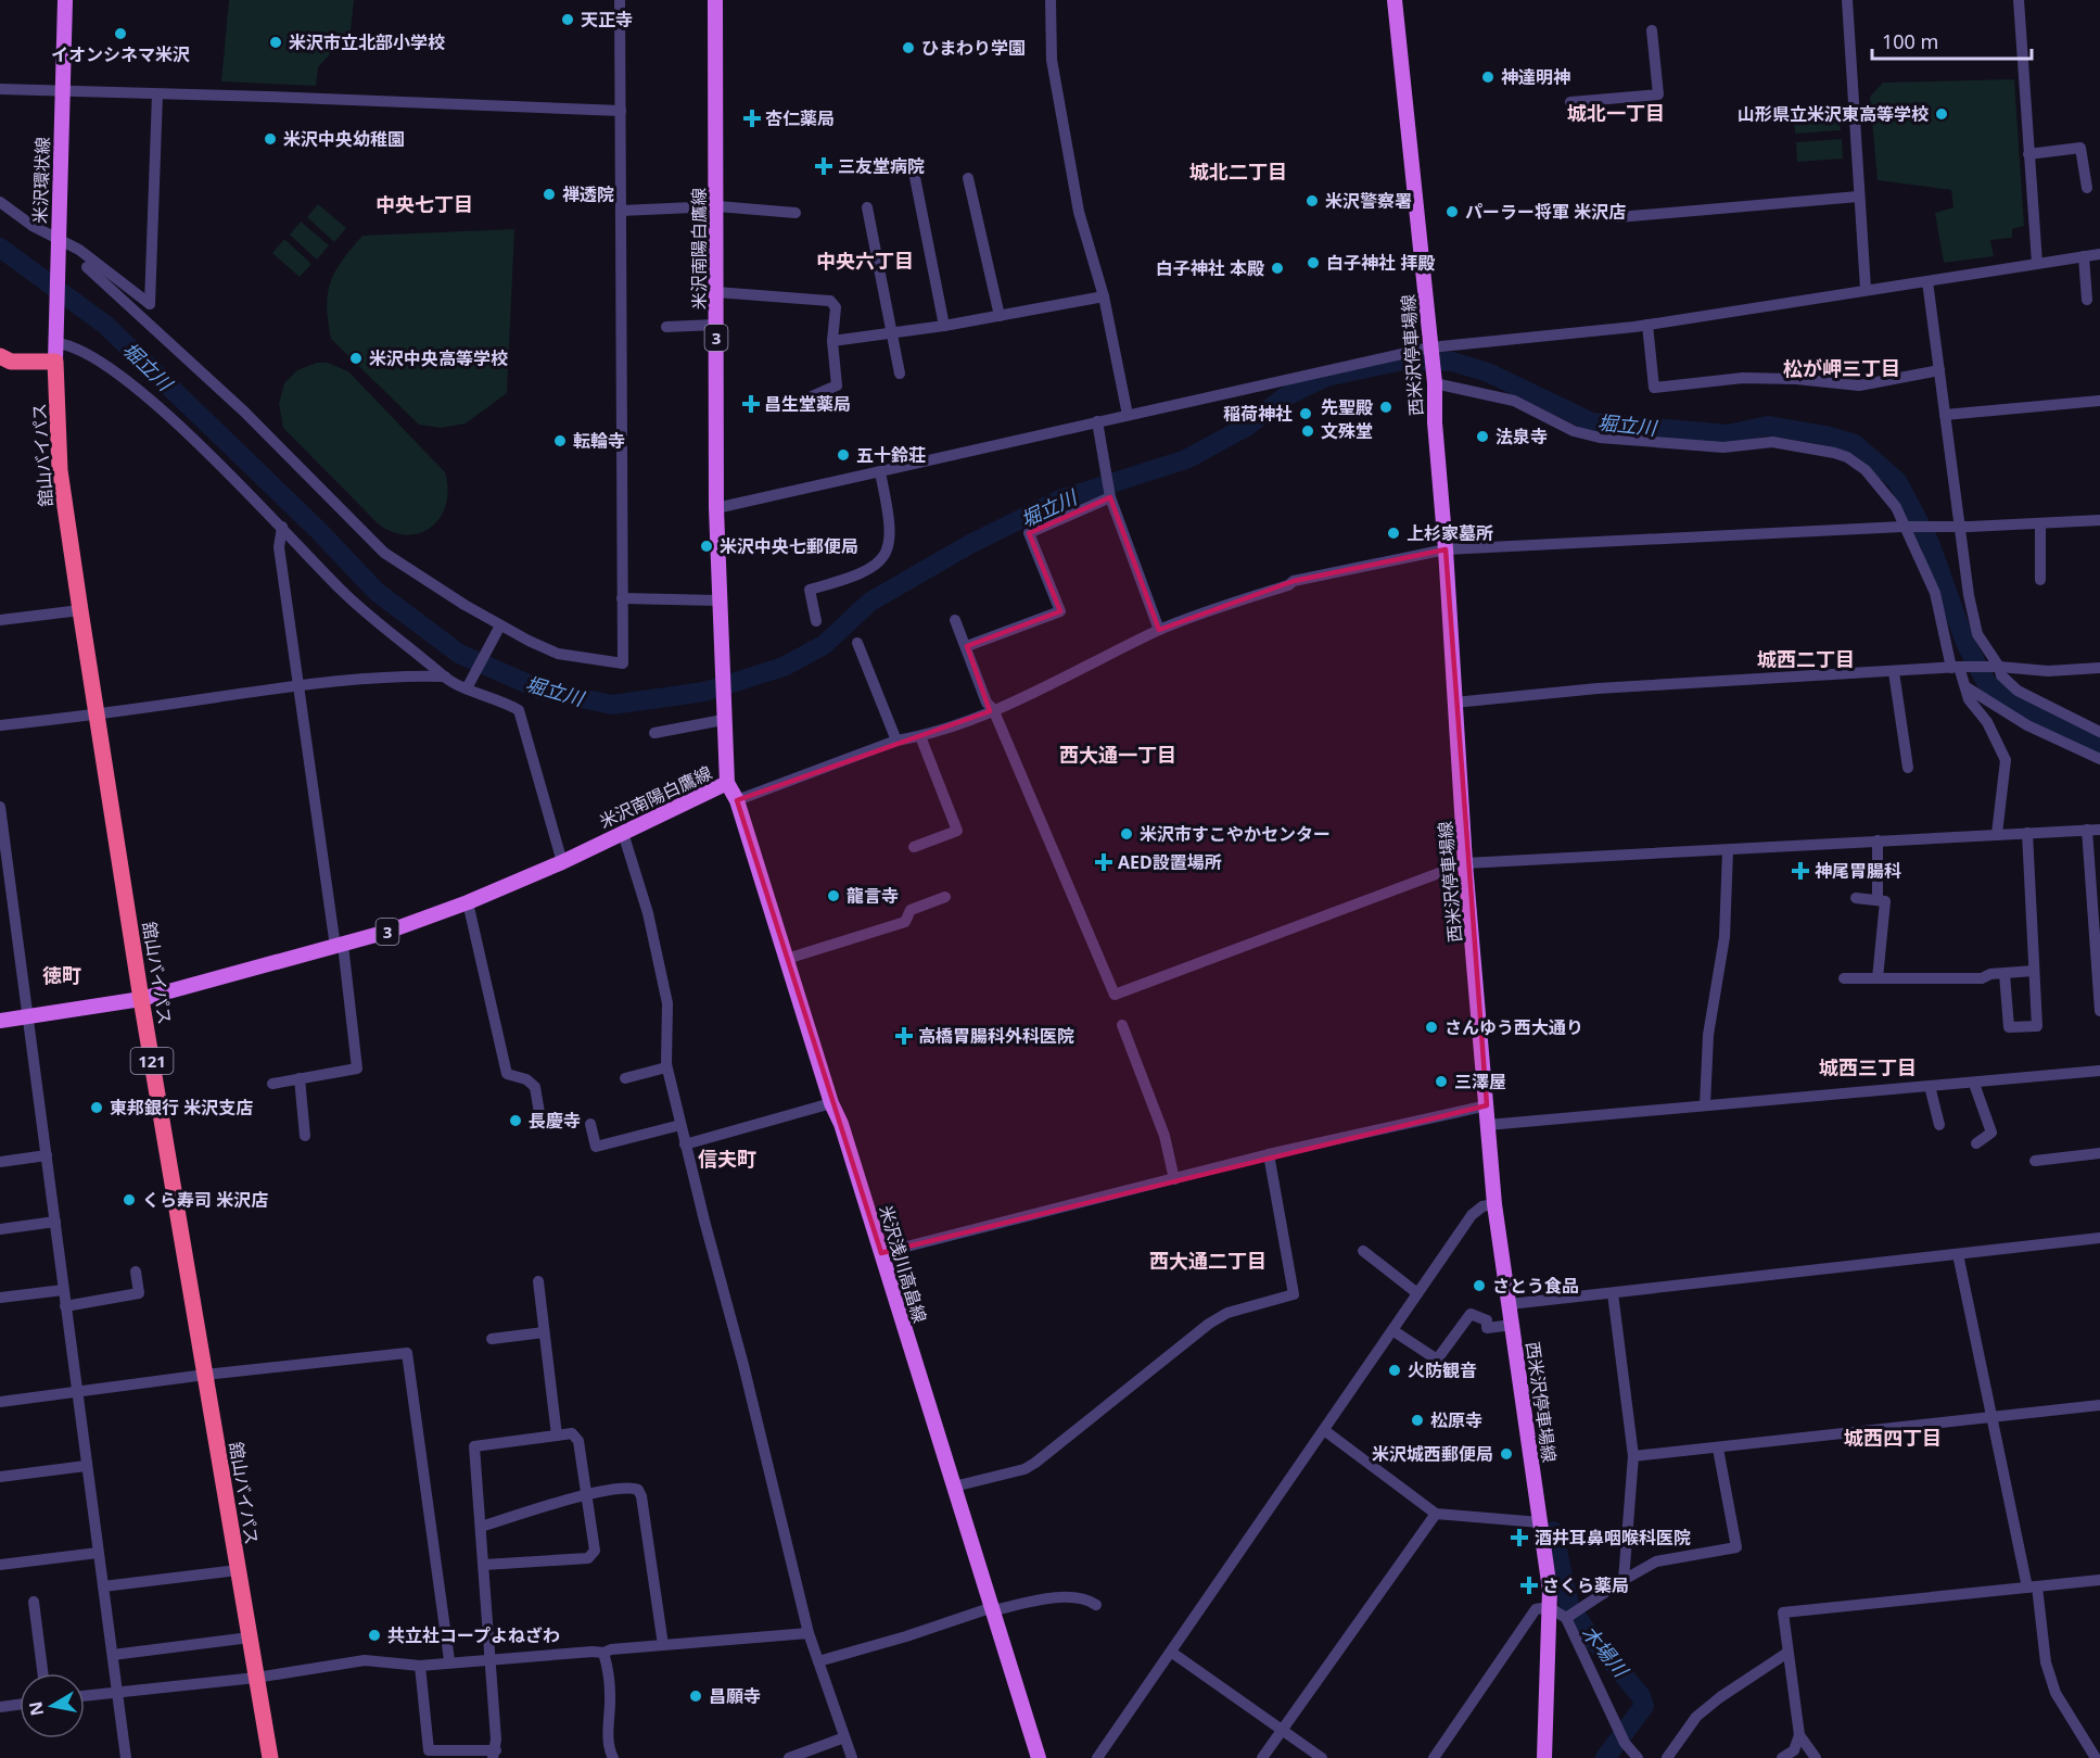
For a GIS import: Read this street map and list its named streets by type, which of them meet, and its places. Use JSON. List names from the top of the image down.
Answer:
{
  "streets": {
    "highway": ["舘山バイパス", "121"],
    "main road": [
      "米沢環状線",
      "米沢南陽白鷹線",
      "3",
      "西米沢停車場線",
      "米沢浅川高畠線"
    ]
  },
  "crossings": [
    ["米沢環状線", "舘山バイパス"],
    ["米沢南陽白鷹線", "舘山バイパス"],
    ["米沢南陽白鷹線", "米沢浅川高畠線"]
  ],
  "districts": [
    "城北一丁目",
    "城北二丁目",
    "中央七丁目",
    "中央六丁目",
    "松が岬三丁目",
    "城西二丁目",
    "西大通一丁目",
    "徳町",
    "城西三丁目",
    "信夫町",
    "西大通二丁目",
    "城西四丁目"
  ],
  "water": ["堀立川", "木場川"],
  "places": {
    "other": [
      "天正寺",
      "イオンシネマ米沢",
      "米沢市立北部小学校",
      "ひまわり学園",
      "神達明神",
      "山形県立米沢東高等学校",
      "米沢中央幼稚園",
      "禅透院",
      "米沢警察署",
      "パーラー将軍 米沢店",
      "白子神社 拝殿",
      "白子神社 本殿",
      "米沢中央高等学校",
      "先聖殿",
      "稲荷神社",
      "文殊堂",
      "法泉寺",
      "転輪寺",
      "五十鈴荘",
      "上杉家墓所",
      "米沢中央七郵便局",
      "米沢市すこやかセンター",
      "龍言寺",
      "さんゆう西大通り",
      "三澤屋",
      "東邦銀行 米沢支店",
      "長慶寺",
      "くら寿司 米沢店",
      "さとう食品",
      "火防観音",
      "松原寺",
      "米沢城西郵便局",
      "共立社コープよねざわ",
      "昌願寺"
    ],
    "health": [
      "杏仁薬局",
      "三友堂病院",
      "昌生堂薬局",
      "AED設置場所",
      "神尾胃腸科",
      "高橋胃腸科外科医院",
      "酒井耳鼻咽喉科医院",
      "さくら薬局"
    ]
  },
  "scale_bar": "100 m",
  "north": "left"
}
